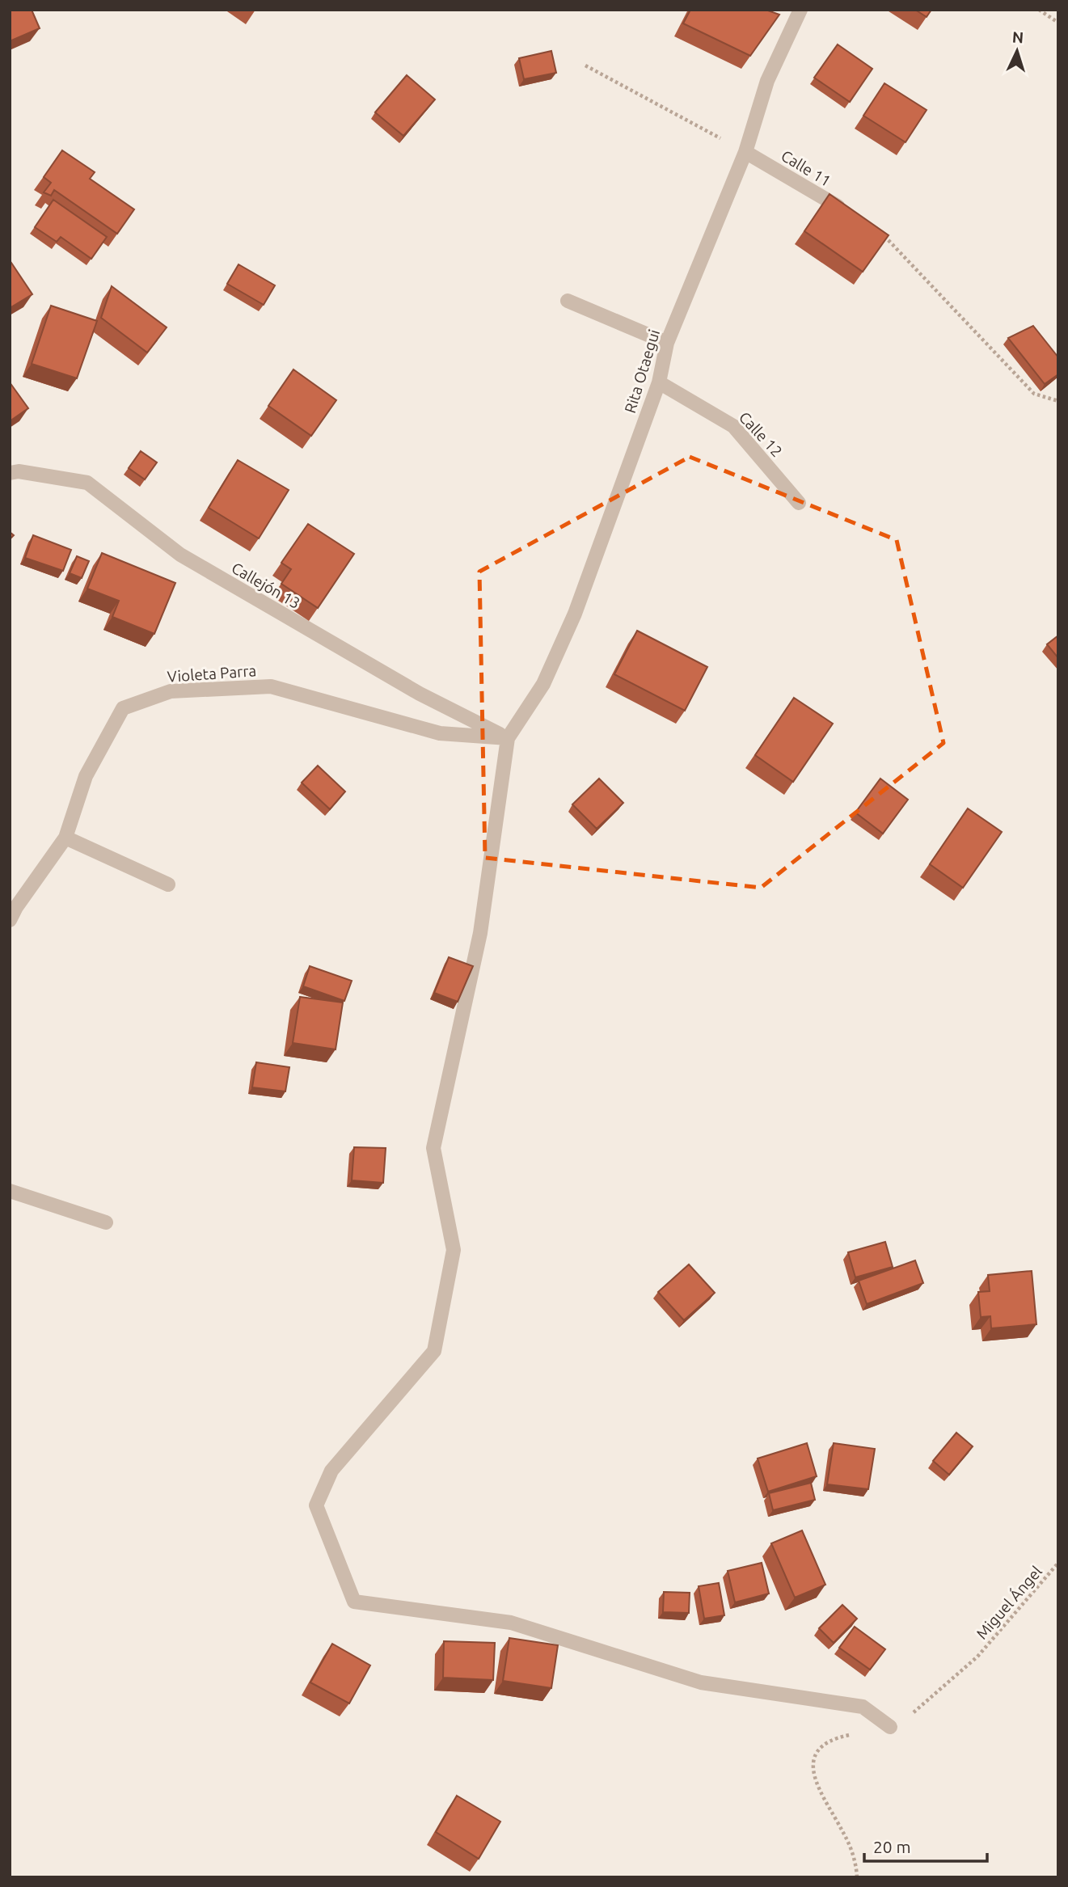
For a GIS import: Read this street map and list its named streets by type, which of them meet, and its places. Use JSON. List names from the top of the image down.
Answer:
{
  "streets": {
    "street": [
      "Calle 11",
      "Rita Otaegui",
      "Calle 12",
      "Callejón 13",
      "Violeta Parra"
    ],
    "path": ["Miguel Ángel"]
  },
  "crossings": [
    ["Calle 11", "Rita Otaegui"],
    ["Rita Otaegui", "Calle 12"],
    ["Rita Otaegui", "Callejón 13"],
    ["Rita Otaegui", "Violeta Parra"],
    ["Callejón 13", "Violeta Parra"]
  ],
  "scale_bar": "20 m",
  "north": "top"
}
